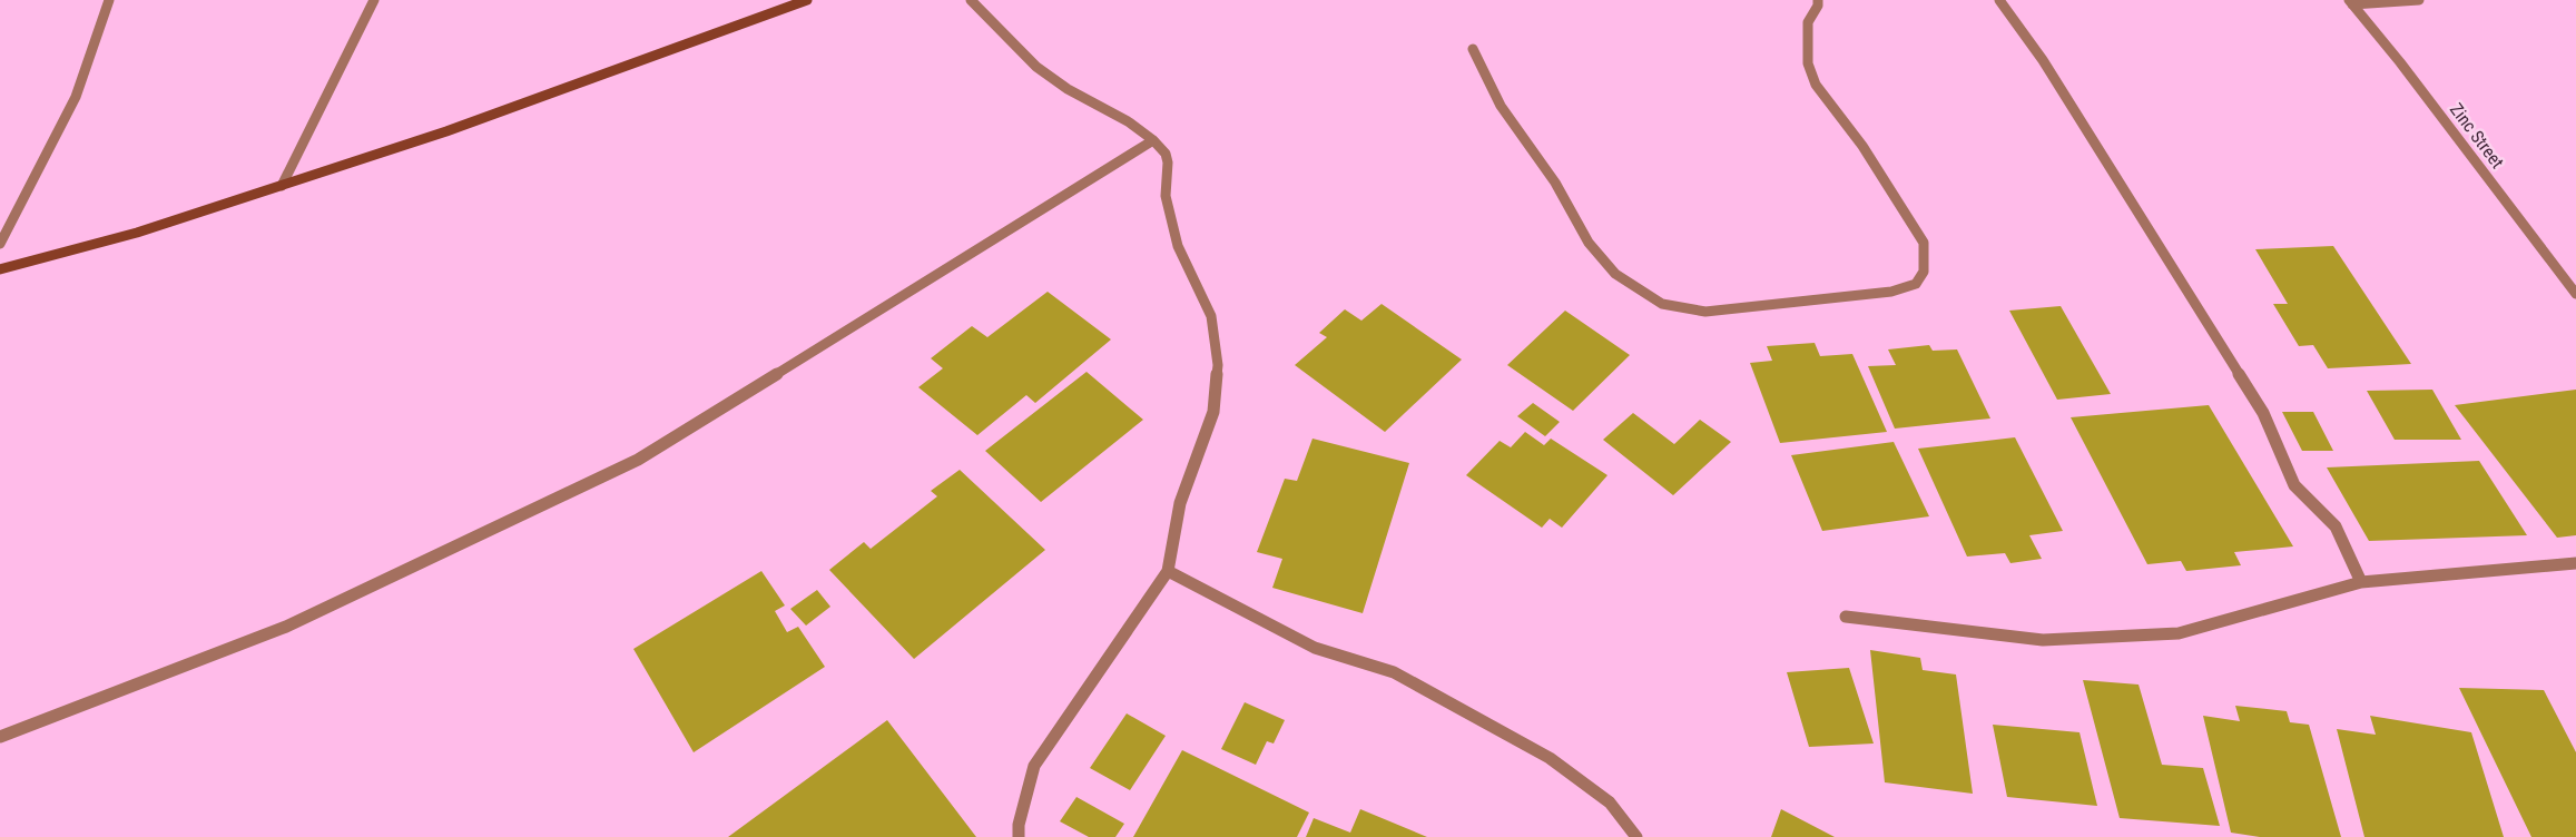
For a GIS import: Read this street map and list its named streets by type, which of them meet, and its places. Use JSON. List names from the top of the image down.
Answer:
{
  "streets": {
    "street": ["Zinc Street"]
  }
}
